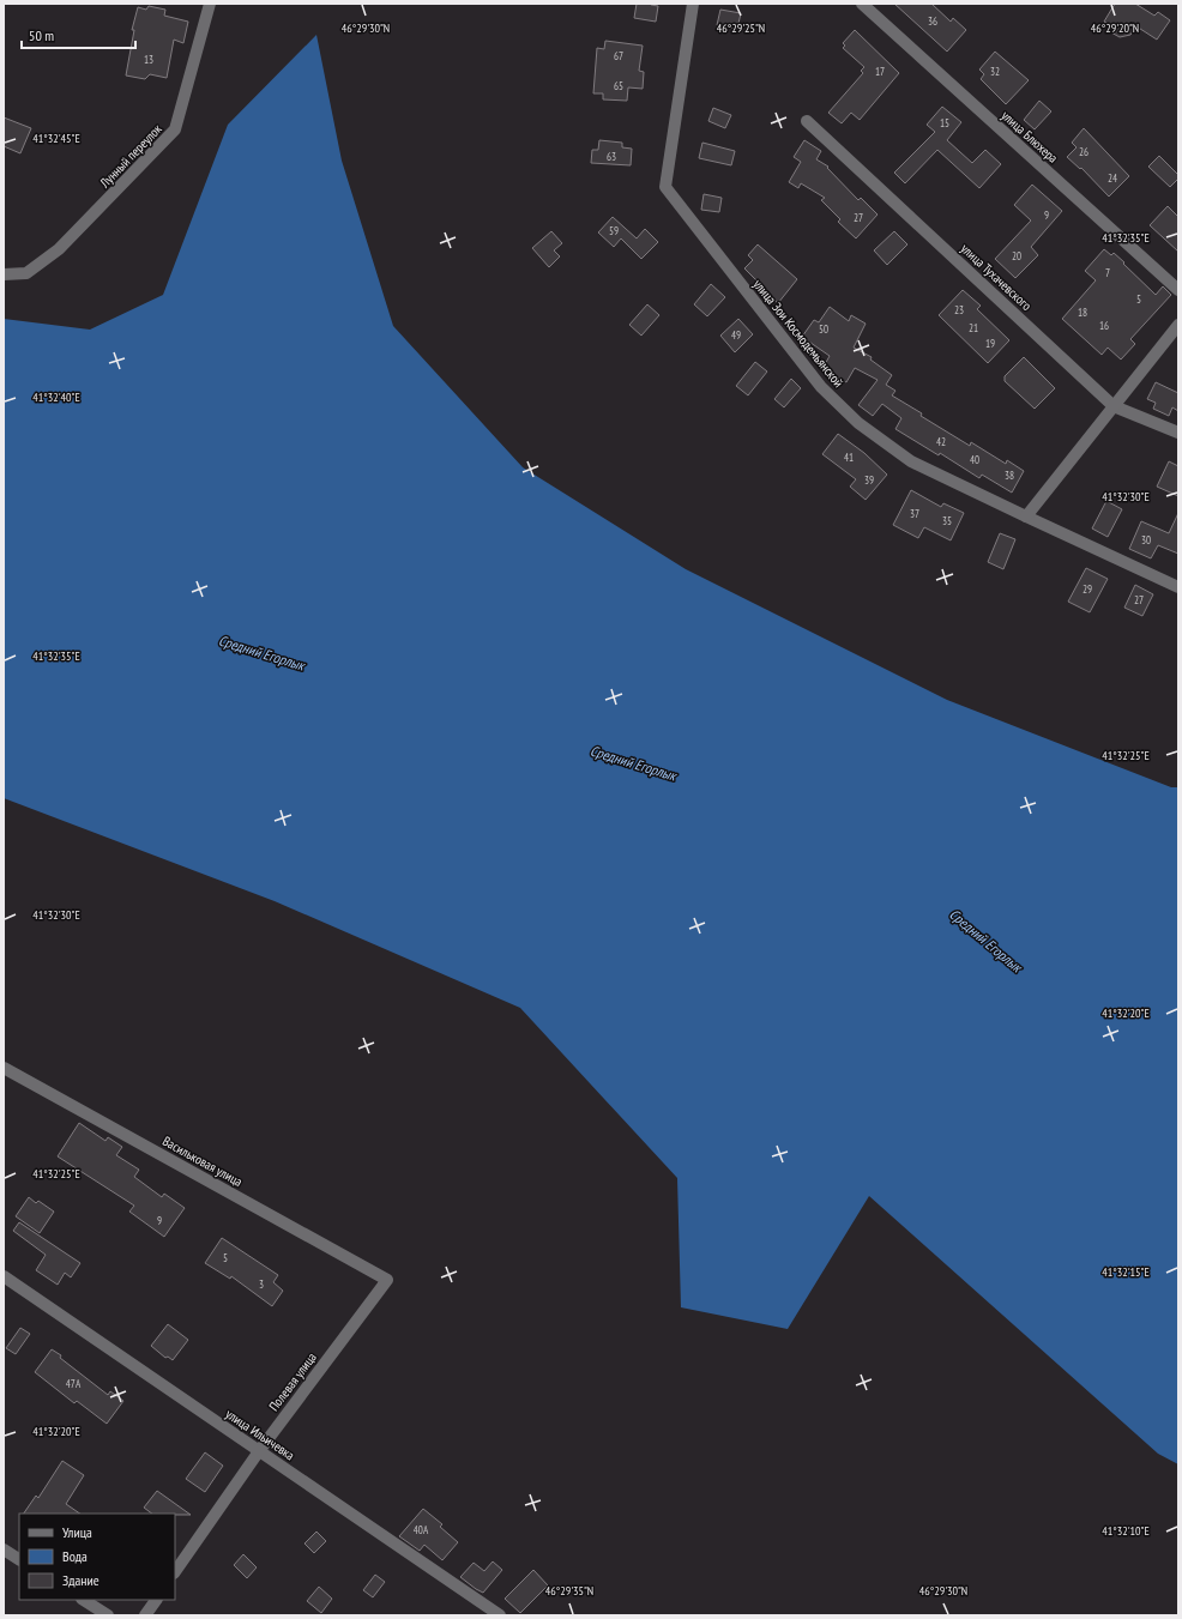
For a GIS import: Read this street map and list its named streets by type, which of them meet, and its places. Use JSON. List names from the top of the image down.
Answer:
{
  "streets": {
    "street": [
      "улица Блюхера",
      "Лунный переулок",
      "улица Тухачевского",
      "улица Зои Космодемьянской",
      "Васильковая улица",
      "Полевая улица",
      "улица Ильичевка"
    ]
  },
  "crossings": [
    ["Васильковая улица", "Полевая улица"],
    ["Полевая улица", "улица Ильичевка"]
  ],
  "water": ["Средний Егорлык"],
  "house_numbers": [
    "36",
    "67",
    "13",
    "17",
    "32",
    "65",
    "15",
    "26",
    "63",
    "24",
    "9",
    "27",
    "59",
    "20",
    "7",
    "5",
    "23",
    "18",
    "16",
    "21",
    "50",
    "49",
    "19",
    "42",
    "41",
    "40",
    "38",
    "39",
    "37",
    "35",
    "30",
    "29",
    "27",
    "9",
    "5",
    "3",
    "47А",
    "40А"
  ],
  "legend": ["Улица", "Вода", "Здание"],
  "scale_bar": "50 m",
  "coordinates": [
    "46°29'30\"N",
    "46°29'25\"N",
    "46°29'20\"N",
    "41°32'45\"E",
    "41°32'35\"E",
    "41°32'40\"E",
    "41°32'30\"E",
    "41°32'25\"E",
    "41°32'20\"E",
    "41°32'15\"E",
    "41°32'10\"E",
    "46°29'35\"N"
  ]
}
